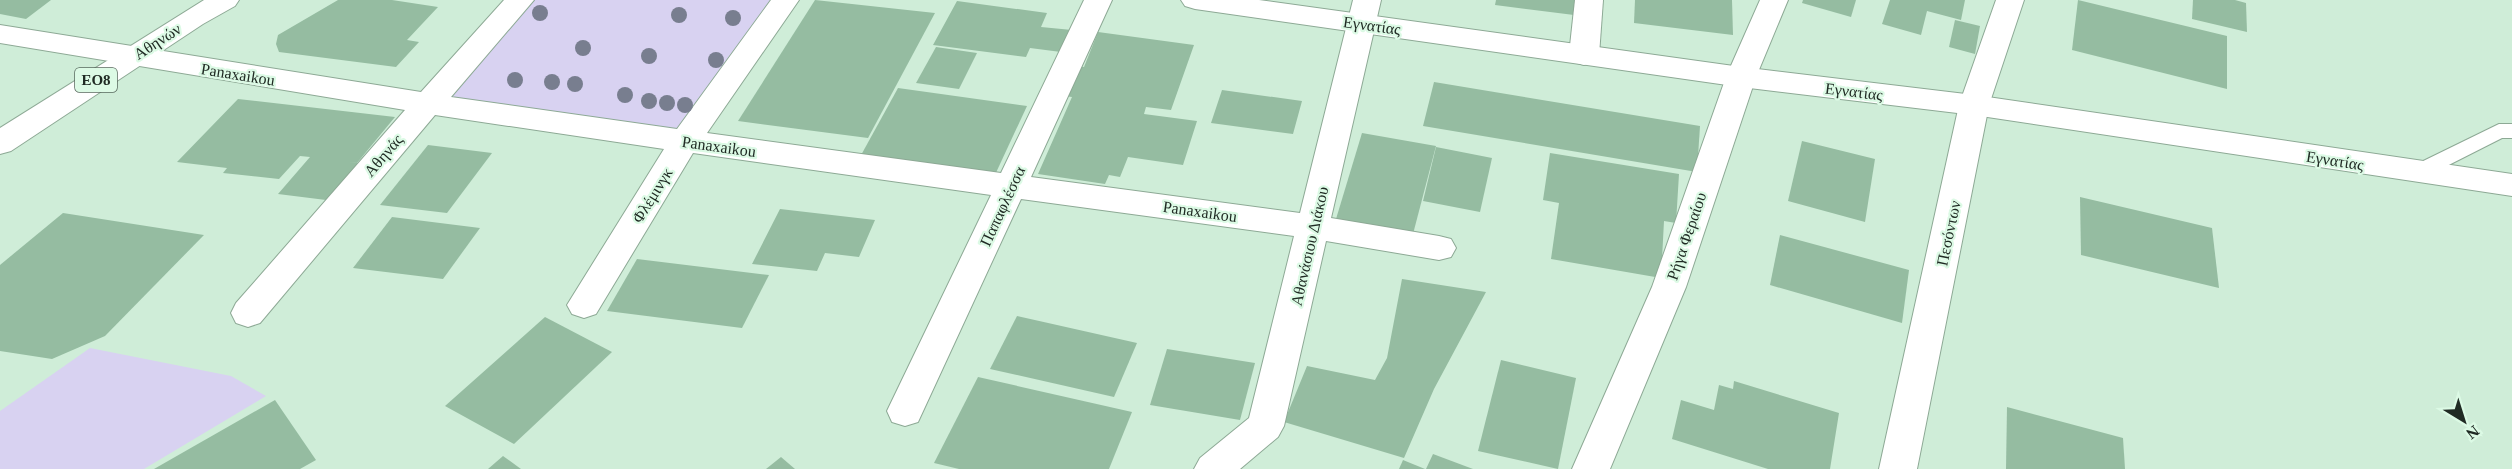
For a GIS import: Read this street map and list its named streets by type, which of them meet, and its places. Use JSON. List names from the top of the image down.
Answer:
{
  "streets": {
    "street": [
      "Εγνατίας",
      "Αθηνών",
      "Panaxaikou",
      "ΕΟ8",
      "Αθηνάς",
      "Φλέμινγκ",
      "Παπαφλέσσα",
      "Πεσόντων",
      "Ρήγα Φεραίου",
      "Αθανάσιου Διάκου"
    ]
  },
  "crossings": [
    ["Εγνατίας", "Πεσόντων"],
    ["Εγνατίας", "Ρήγα Φεραίου"],
    ["Εγνατίας", "Αθανάσιου Διάκου"],
    ["Αθηνών", "Panaxaikou"],
    ["Panaxaikou", "Αθηνάς"],
    ["Panaxaikou", "Φλέμινγκ"],
    ["Panaxaikou", "Παπαφλέσσα"],
    ["Panaxaikou", "Αθανάσιου Διάκου"]
  ],
  "north": "bottom right"
}
